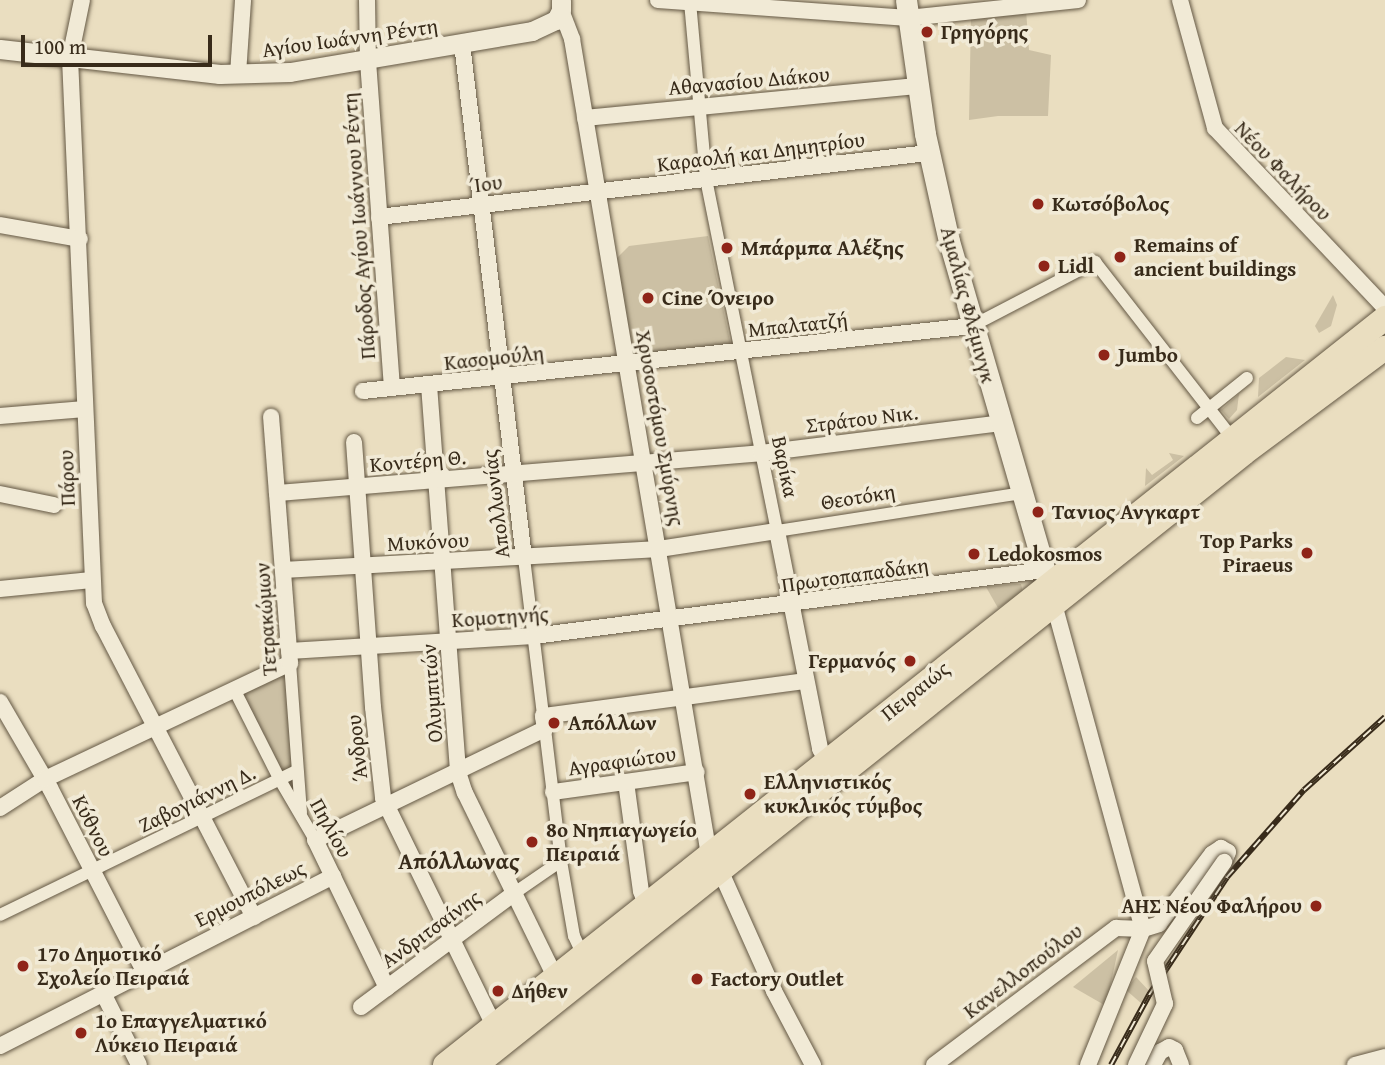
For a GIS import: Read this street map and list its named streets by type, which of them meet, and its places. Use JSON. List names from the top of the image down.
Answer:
{
  "streets": {
    "main road": ["Αμαλίας Φλέμινγκ", "Πειραιώς"],
    "street": [
      "Αγίου Ιωάννη Ρέντη",
      "Αθανασίου Διάκου",
      "Καραολή και Δημητρίου",
      "Νέου Φαλήρου",
      "Ίου",
      "Πάροδος Αγίου Ιωάννου Ρέντη",
      "Μπαλτατζή",
      "Κασομούλη",
      "Στράτου Νικ.",
      "Χρυσοστόμου Σμύρνης",
      "Κοντέρη Θ.",
      "Βαρίκα",
      "Πάρου",
      "Θεοτόκη",
      "Απολλωνίας",
      "Μυκόνου",
      "Πρωτοπαπαδάκη",
      "Κομοτηνής",
      "Τετρακώμων",
      "Ολυμπιτών",
      "Άνδρου",
      "Αγραφιώτου",
      "Ζαβογιάννη Δ.",
      "Κύθνου",
      "Πηλίου",
      "Ερμουπόλεως",
      "Ανδριτσαίνης",
      "Κανελλοπούλου"
    ]
  },
  "crossings": [
    ["Αγίου Ιωάννη Ρέντη", "Πάροδος Αγίου Ιωάννου Ρέντη"],
    ["Αγίου Ιωάννη Ρέντη", "Χρυσοστόμου Σμύρνης"],
    ["Αγίου Ιωάννη Ρέντη", "Πάρου"],
    ["Αγίου Ιωάννη Ρέντη", "Απολλωνίας"],
    ["Αθανασίου Διάκου", "Αμαλίας Φλέμινγκ"],
    ["Αθανασίου Διάκου", "Χρυσοστόμου Σμύρνης"],
    ["Αθανασίου Διάκου", "Βαρίκα"],
    ["Καραολή και Δημητρίου", "Ίου"],
    ["Καραολή και Δημητρίου", "Αμαλίας Φλέμινγκ"],
    ["Καραολή και Δημητρίου", "Χρυσοστόμου Σμύρνης"],
    ["Καραολή και Δημητρίου", "Βαρίκα"],
    ["Ίου", "Πάροδος Αγίου Ιωάννου Ρέντη"],
    ["Ίου", "Χρυσοστόμου Σμύρνης"],
    ["Ίου", "Απολλωνίας"],
    ["Πάροδος Αγίου Ιωάννου Ρέντη", "Κασομούλη"],
    ["Αμαλίας Φλέμινγκ", "Μπαλτατζή"],
    ["Αμαλίας Φλέμινγκ", "Στράτου Νικ."],
    ["Αμαλίας Φλέμινγκ", "Θεοτόκη"],
    ["Αμαλίας Φλέμινγκ", "Πρωτοπαπαδάκη"],
    ["Αμαλίας Φλέμινγκ", "Πειραιώς"],
    ["Μπαλτατζή", "Κασομούλη"],
    ["Μπαλτατζή", "Χρυσοστόμου Σμύρνης"],
    ["Μπαλτατζή", "Βαρίκα"],
    ["Κασομούλη", "Χρυσοστόμου Σμύρνης"],
    ["Κασομούλη", "Απολλωνίας"],
    ["Κασομούλη", "Ολυμπιτών"],
    ["Στράτου Νικ.", "Χρυσοστόμου Σμύρνης"],
    ["Στράτου Νικ.", "Κοντέρη Θ."],
    ["Στράτου Νικ.", "Βαρίκα"],
    ["Χρυσοστόμου Σμύρνης", "Κοντέρη Θ."],
    ["Χρυσοστόμου Σμύρνης", "Θεοτόκη"],
    ["Χρυσοστόμου Σμύρνης", "Μυκόνου"],
    ["Χρυσοστόμου Σμύρνης", "Πρωτοπαπαδάκη"],
    ["Χρυσοστόμου Σμύρνης", "Κομοτηνής"],
    ["Χρυσοστόμου Σμύρνης", "Πειραιώς"],
    ["Χρυσοστόμου Σμύρνης", "Αγραφιώτου"],
    ["Χρυσοστόμου Σμύρνης", "Ερμουπόλεως"],
    ["Κοντέρη Θ.", "Απολλωνίας"],
    ["Κοντέρη Θ.", "Τετρακώμων"],
    ["Κοντέρη Θ.", "Ολυμπιτών"],
    ["Κοντέρη Θ.", "Άνδρου"],
    ["Βαρίκα", "Θεοτόκη"],
    ["Βαρίκα", "Πρωτοπαπαδάκη"],
    ["Βαρίκα", "Πειραιώς"],
    ["Βαρίκα", "Ερμουπόλεως"],
    ["Πάρου", "Κομοτηνής"],
    ["Πάρου", "Ζαβογιάννη Δ."],
    ["Πάρου", "Ερμουπόλεως"],
    ["Θεοτόκη", "Μυκόνου"],
    ["Απολλωνίας", "Μυκόνου"],
    ["Απολλωνίας", "Κομοτηνής"],
    ["Απολλωνίας", "Πειραιώς"],
    ["Απολλωνίας", "Αγραφιώτου"],
    ["Απολλωνίας", "Ερμουπόλεως"],
    ["Απολλωνίας", "Ανδριτσαίνης"],
    ["Μυκόνου", "Τετρακώμων"],
    ["Μυκόνου", "Ολυμπιτών"],
    ["Μυκόνου", "Άνδρου"],
    ["Πρωτοπαπαδάκη", "Κομοτηνής"],
    ["Πρωτοπαπαδάκη", "Πειραιώς"],
    ["Κομοτηνής", "Τετρακώμων"],
    ["Κομοτηνής", "Ολυμπιτών"],
    ["Κομοτηνής", "Άνδρου"],
    ["Κομοτηνής", "Κύθνου"],
    ["Κομοτηνής", "Πηλίου"],
    ["Τετρακώμων", "Ζαβογιάννη Δ."],
    ["Τετρακώμων", "Πηλίου"],
    ["Πειραιώς", "Ολυμπιτών"],
    ["Πειραιώς", "Άνδρου"],
    ["Ολυμπιτών", "Ερμουπόλεως"],
    ["Ολυμπιτών", "Ανδριτσαίνης"],
    ["Άνδρου", "Ερμουπόλεως"],
    ["Άνδρου", "Ανδριτσαίνης"],
    ["Ζαβογιάννη Δ.", "Κύθνου"],
    ["Ζαβογιάννη Δ.", "Πηλίου"],
    ["Κύθνου", "Ερμουπόλεως"],
    ["Πηλίου", "Ερμουπόλεως"],
    ["Πηλίου", "Ανδριτσαίνης"]
  ],
  "districts": ["Απόλλωνας"],
  "places": [
    "Γρηγόρης",
    "Κωτσόβολος",
    "Μπάρμπα Αλέξης",
    "Remains of ancient buildings",
    "Lidl",
    "Cine Όνειρο",
    "Jumbo",
    "Τανιος Ανγκαρτ",
    "Top Parks Piraeus",
    "Ledokosmos",
    "Γερμανός",
    "Απόλλων",
    "Ελληνιστικός κυκλικός τύμβος",
    "8ο Νηπιαγωγείο Πειραιά",
    "ΑΗΣ Νέου Φαλήρου",
    "17ο Δημοτικό Σχολείο Πειραιά",
    "Factory Outlet",
    "Δήθεν",
    "1ο Επαγγελματικό Λύκειο Πειραιά"
  ],
  "scale_bar": "100 m"
}
